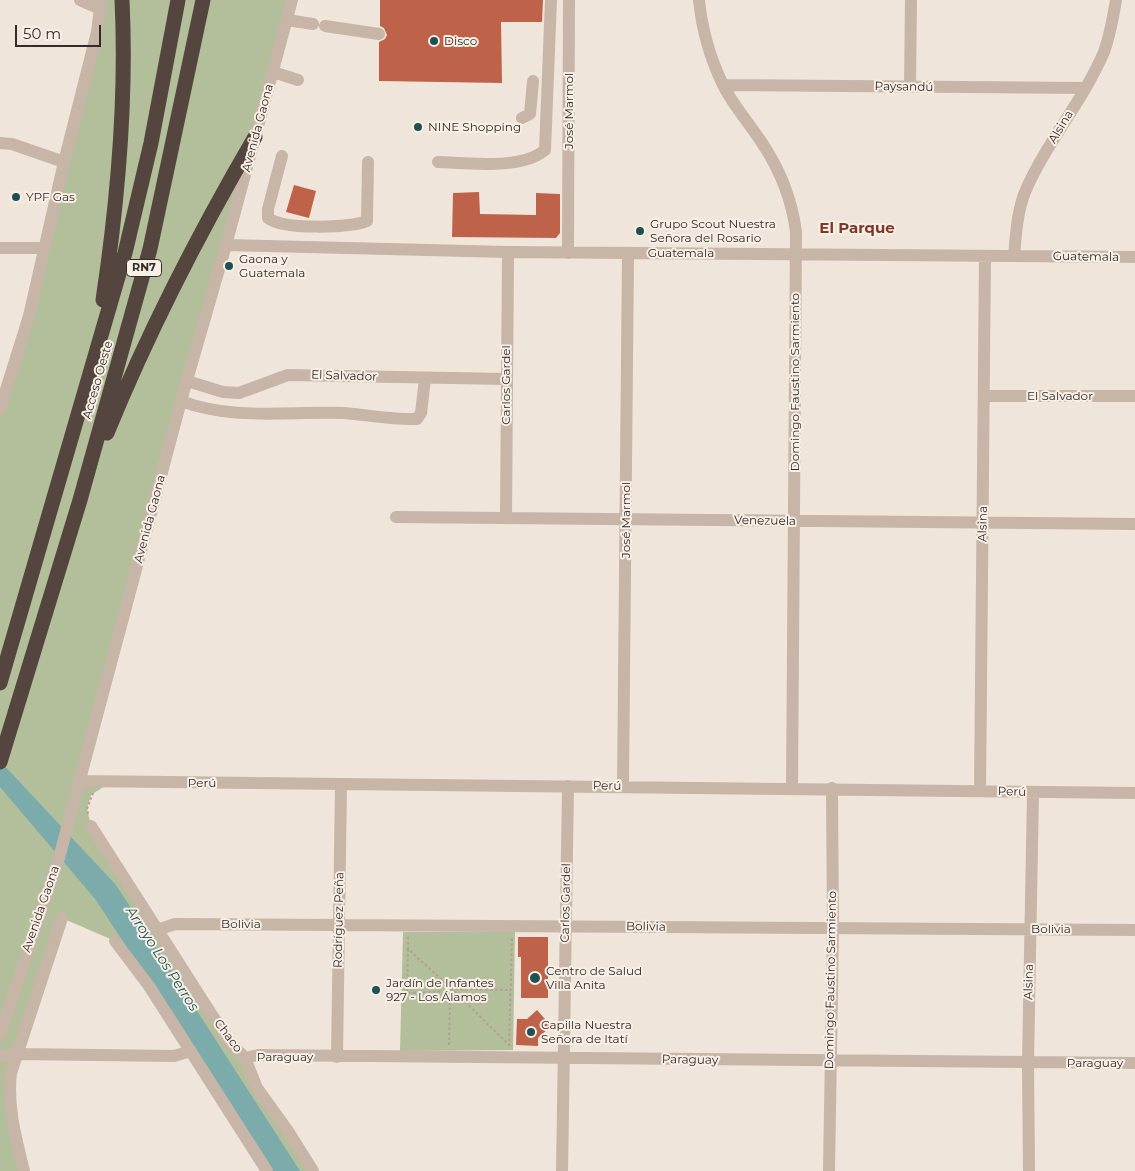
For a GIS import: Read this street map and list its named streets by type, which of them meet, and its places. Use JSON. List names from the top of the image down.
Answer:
{
  "streets": {
    "highway": ["RN7", "Acceso Oeste"],
    "street": [
      "Paysandú",
      "José Marmol",
      "Alsina",
      "Avenida Gaona",
      "Guatemala",
      "El Salvador",
      "Domingo Faustino Sarmiento",
      "Carlos Gardel",
      "Venezuela",
      "Perú",
      "Rodríguez Peña",
      "Bolivia",
      "Chaco",
      "Paraguay"
    ]
  },
  "crossings": [
    ["Paysandú", "Alsina"],
    ["Paysandú", "Domingo Faustino Sarmiento"],
    ["José Marmol", "Guatemala"],
    ["José Marmol", "Venezuela"],
    ["José Marmol", "Perú"],
    ["Alsina", "Guatemala"],
    ["Alsina", "El Salvador"],
    ["Alsina", "Venezuela"],
    ["Alsina", "Perú"],
    ["Alsina", "Bolivia"],
    ["Alsina", "Paraguay"],
    ["Avenida Gaona", "Guatemala"],
    ["Avenida Gaona", "El Salvador"],
    ["Avenida Gaona", "Perú"],
    ["Guatemala", "Domingo Faustino Sarmiento"],
    ["Guatemala", "Carlos Gardel"],
    ["El Salvador", "Carlos Gardel"],
    ["Domingo Faustino Sarmiento", "Venezuela"],
    ["Domingo Faustino Sarmiento", "Perú"],
    ["Domingo Faustino Sarmiento", "Bolivia"],
    ["Domingo Faustino Sarmiento", "Paraguay"],
    ["Carlos Gardel", "Venezuela"],
    ["Carlos Gardel", "Perú"],
    ["Carlos Gardel", "Bolivia"],
    ["Carlos Gardel", "Paraguay"],
    ["Perú", "Rodríguez Peña"],
    ["Rodríguez Peña", "Bolivia"],
    ["Rodríguez Peña", "Paraguay"],
    ["Bolivia", "Chaco"],
    ["Chaco", "Paraguay"]
  ],
  "districts": ["El Parque"],
  "water": ["Arroyo Los Perros"],
  "places": [
    "Disco",
    "NINE Shopping",
    "YPF Gas",
    "Grupo Scout Nuestra Señora del Rosario",
    "Gaona y Guatemala",
    "Centro de Salud Villa Anita",
    "Jardín de Infantes 927 - Los Álamos",
    "Capilla Nuestra Señora de Itatí"
  ],
  "scale_bar": "50 m"
}
